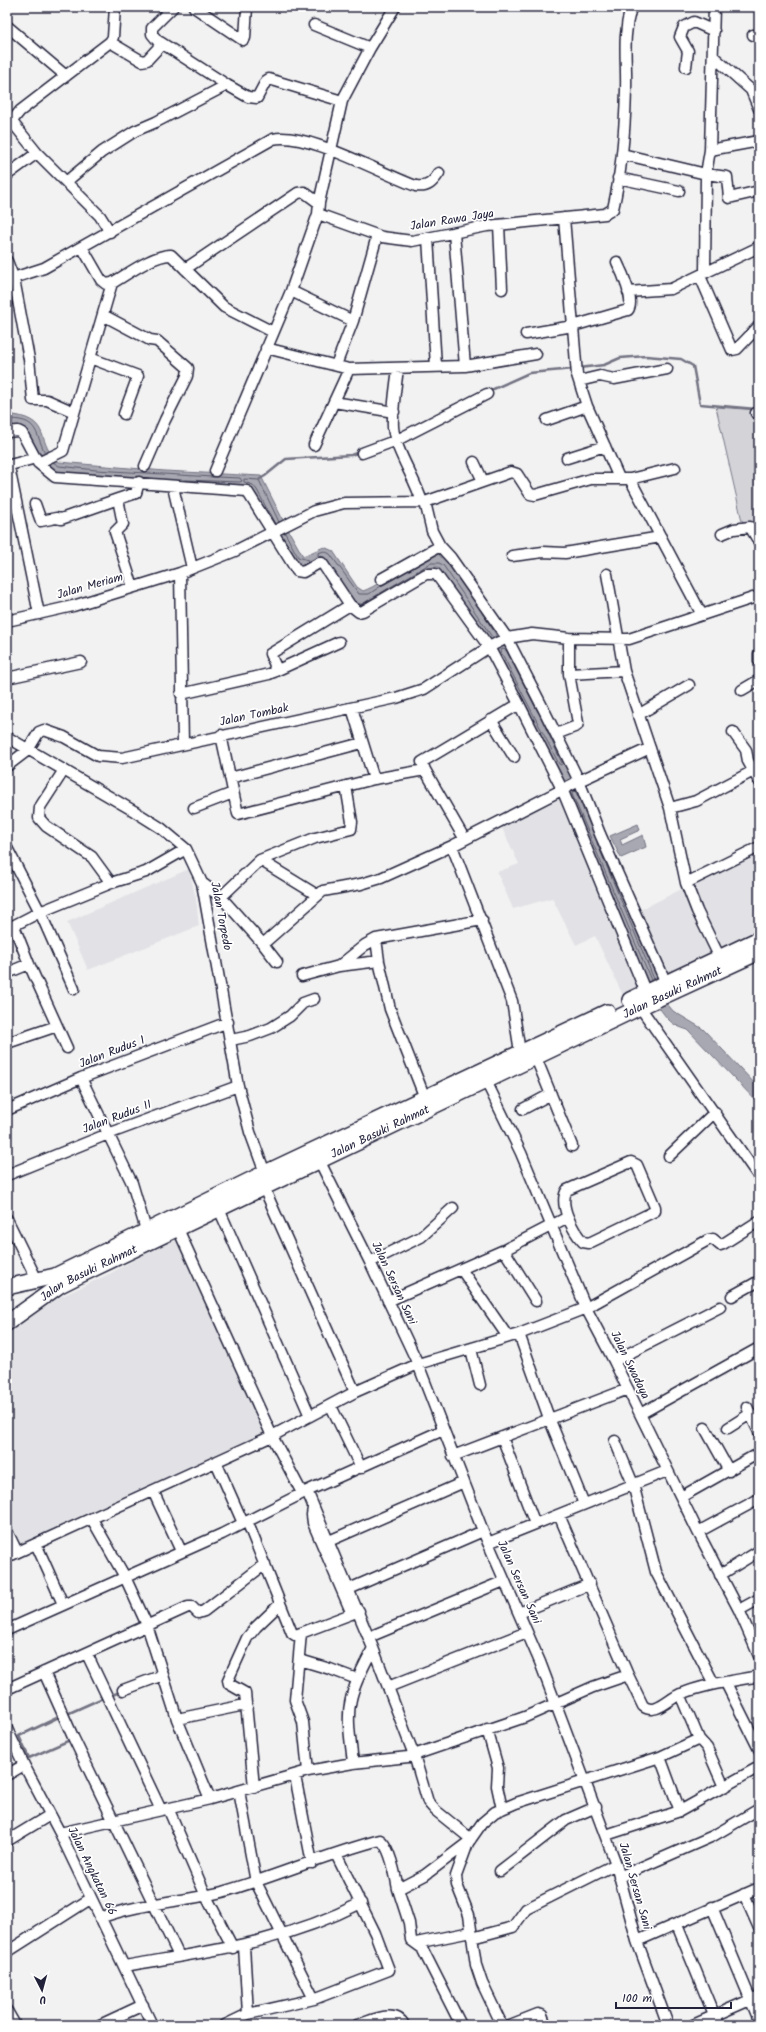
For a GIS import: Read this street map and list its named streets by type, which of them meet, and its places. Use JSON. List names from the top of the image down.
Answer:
{
  "streets": {
    "highway": ["Jalan Basuki Rahmat"],
    "street": [
      "Jalan Rawa Jaya",
      "Jalan Meriam",
      "Jalan Tombak",
      "Jalan Torpedo",
      "Jalan Rudus 1",
      "Jalan Rudus II",
      "Jalan Sersan Sani",
      "Jalan Swadaya",
      "Jalan Angkatan 66"
    ]
  },
  "crossings": [
    ["Jalan Tombak", "Jalan Torpedo"],
    ["Jalan Torpedo", "Jalan Basuki Rahmat"],
    ["Jalan Torpedo", "Jalan Rudus 1"],
    ["Jalan Torpedo", "Jalan Rudus II"],
    ["Jalan Basuki Rahmat", "Jalan Sersan Sani"],
    ["Jalan Basuki Rahmat", "Jalan Swadaya"]
  ],
  "scale_bar": "100 m",
  "north": "bottom"
}
